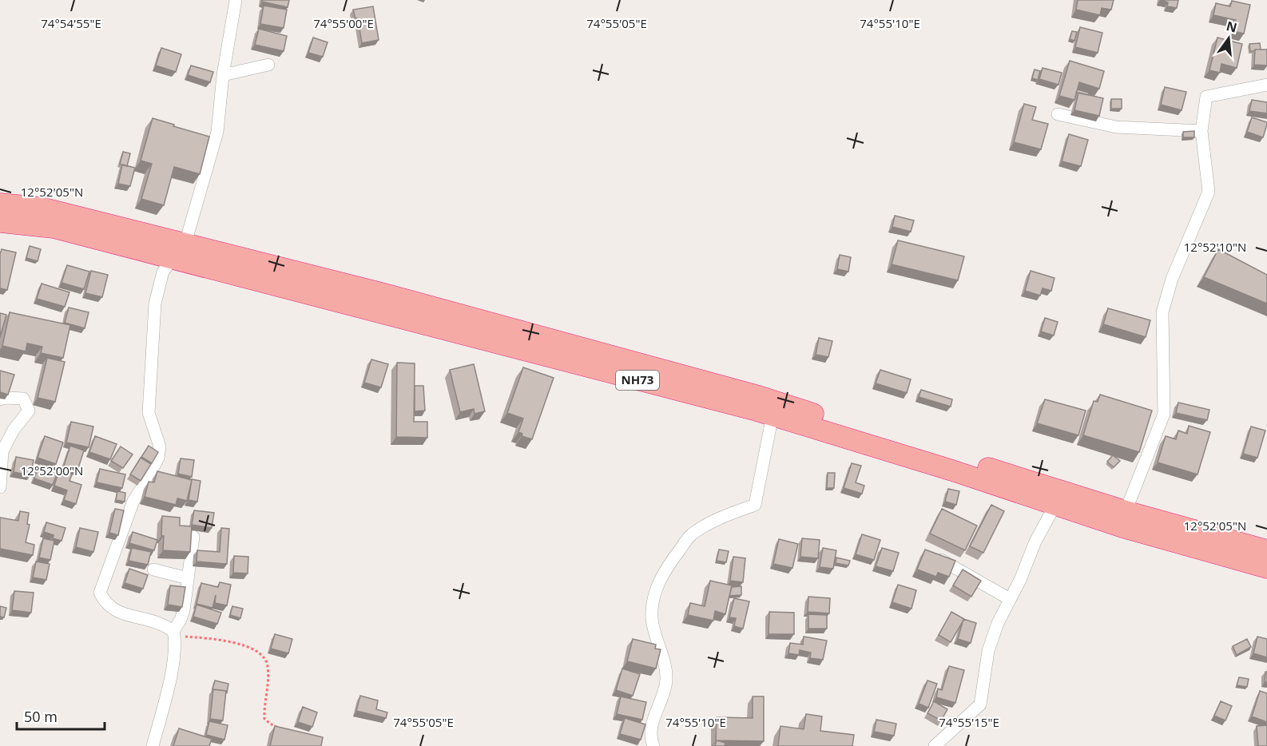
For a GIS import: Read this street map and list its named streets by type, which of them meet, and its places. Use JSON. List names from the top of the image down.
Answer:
{
  "streets": {
    "highway": ["NH73"]
  },
  "scale_bar": "50 m",
  "north": "top",
  "coordinates": [
    "74°54'55\"E",
    "74°55'00\"E",
    "74°55'05\"E",
    "74°55'10\"E",
    "12°52'05\"N",
    "12°52'10\"N",
    "12°52'00\"N",
    "74°55'15\"E"
  ]
}
